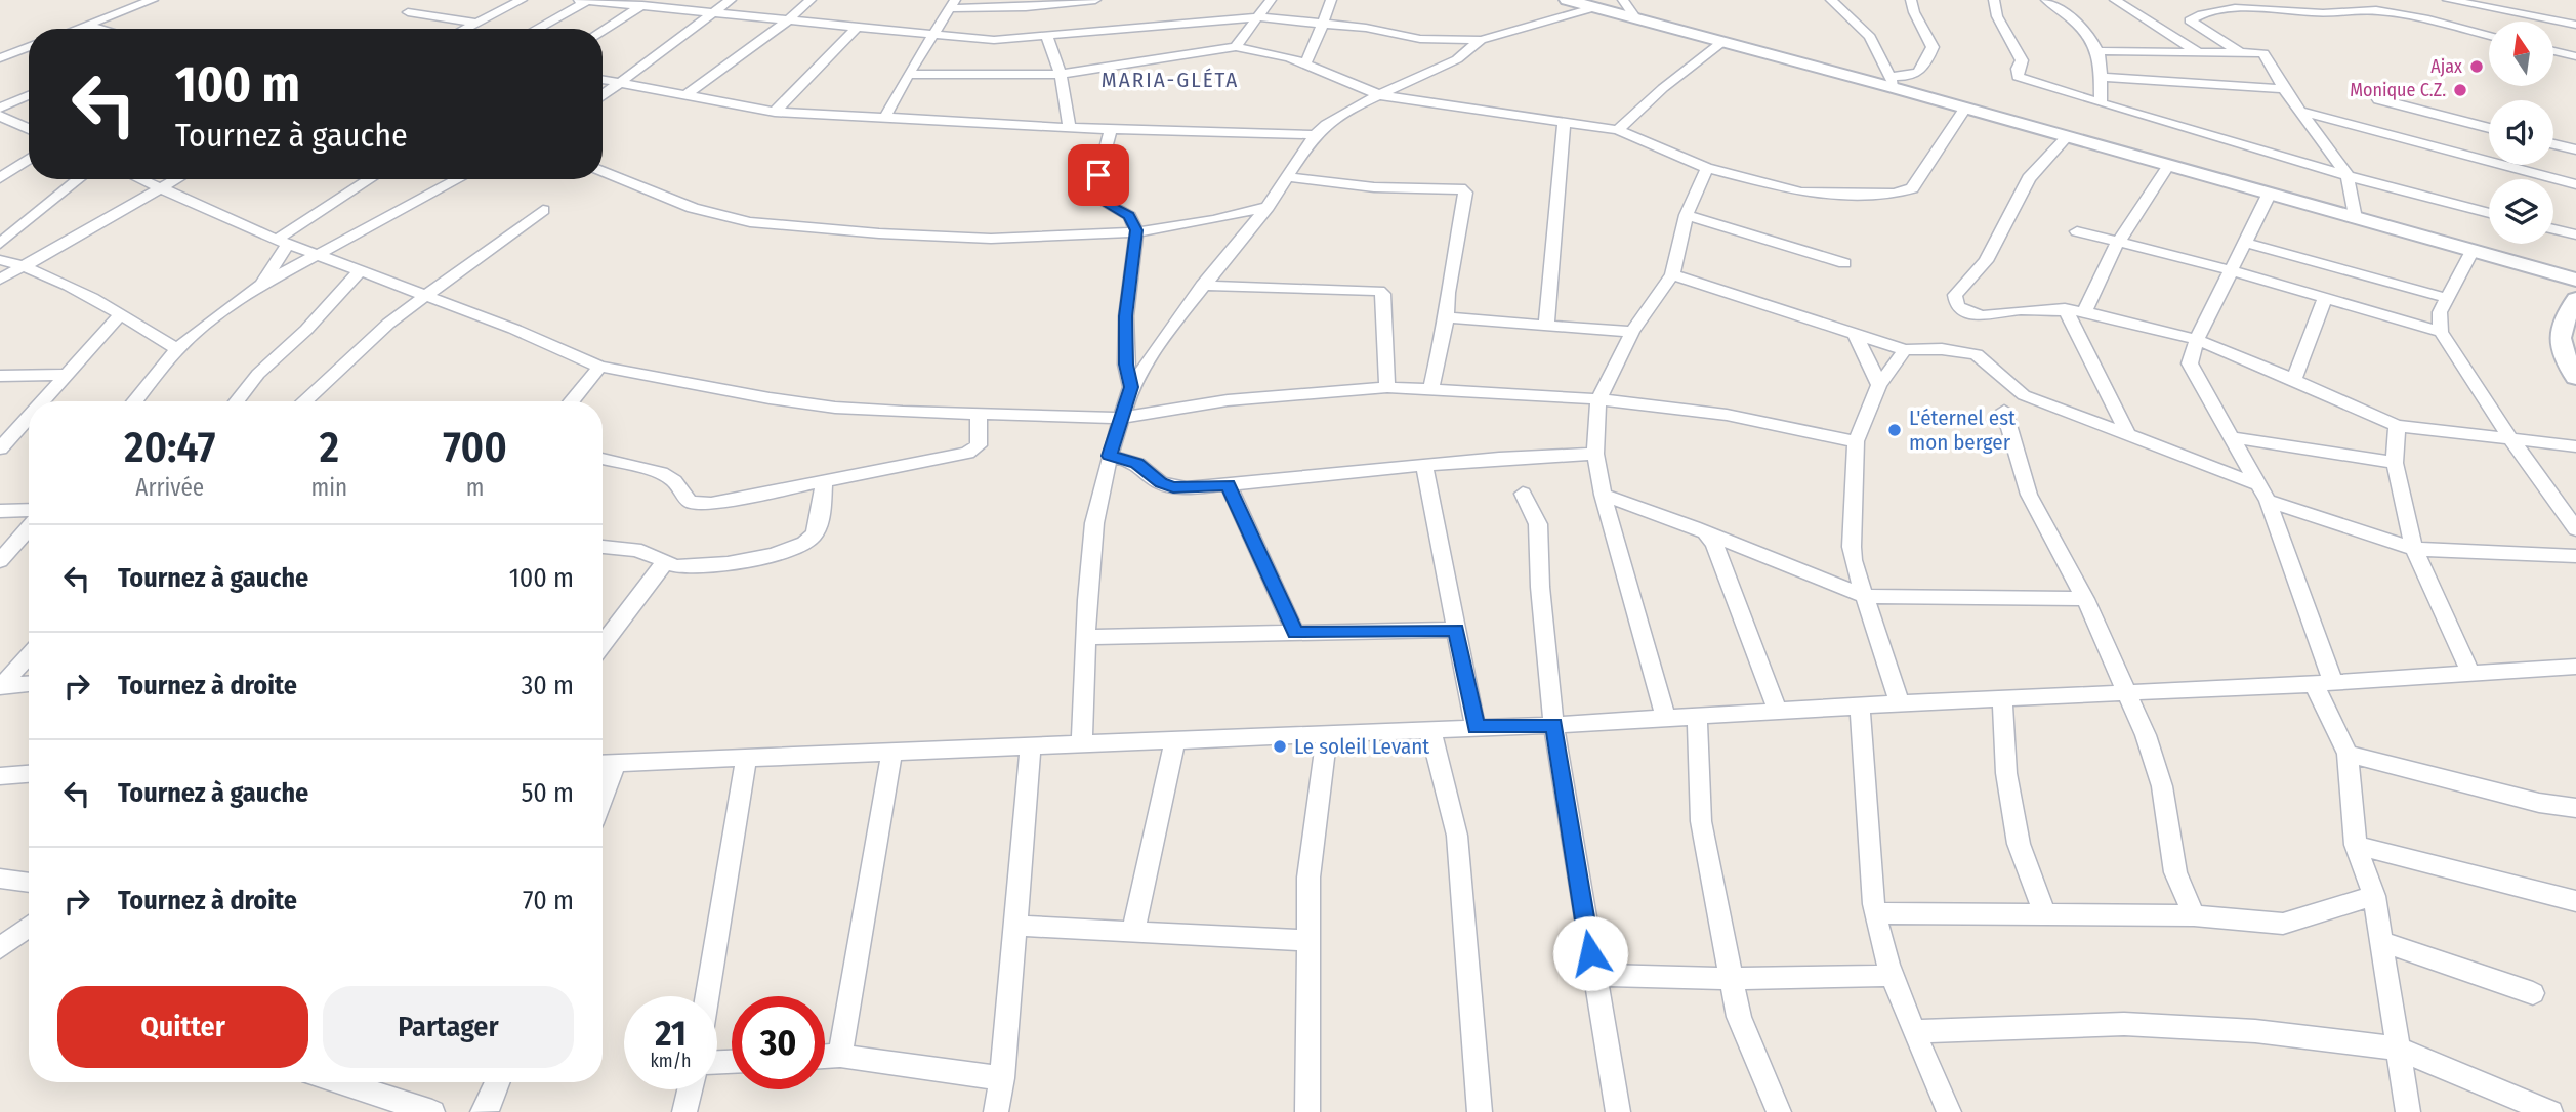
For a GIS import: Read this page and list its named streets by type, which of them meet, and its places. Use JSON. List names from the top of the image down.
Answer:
{
  "districts": ["MARIA-GLÉTA"],
  "places": [
    "Ajax",
    "Monique C.Z.",
    "L'éternel est mon berger",
    "Le soleil Levant"
  ],
  "north": "top",
  "page": {
    "turn": ["100 m", "Tournez à gauche"],
    "eta": [
      "20:47",
      "Arrivée",
      "2",
      "min",
      "700",
      "m"
    ],
    "list": [
      {
        "name": "Tournez à gauche",
        "value": "100 m"
      },
      {
        "name": "Tournez à droite",
        "value": "30 m"
      },
      {
        "name": "Tournez à gauche",
        "value": "50 m"
      },
      {
        "name": "Tournez à droite",
        "value": "70 m"
      }
    ],
    "buttons": ["Quitter", "Partager"],
    "speed": "21 km/h",
    "limit": "30"
  }
}
